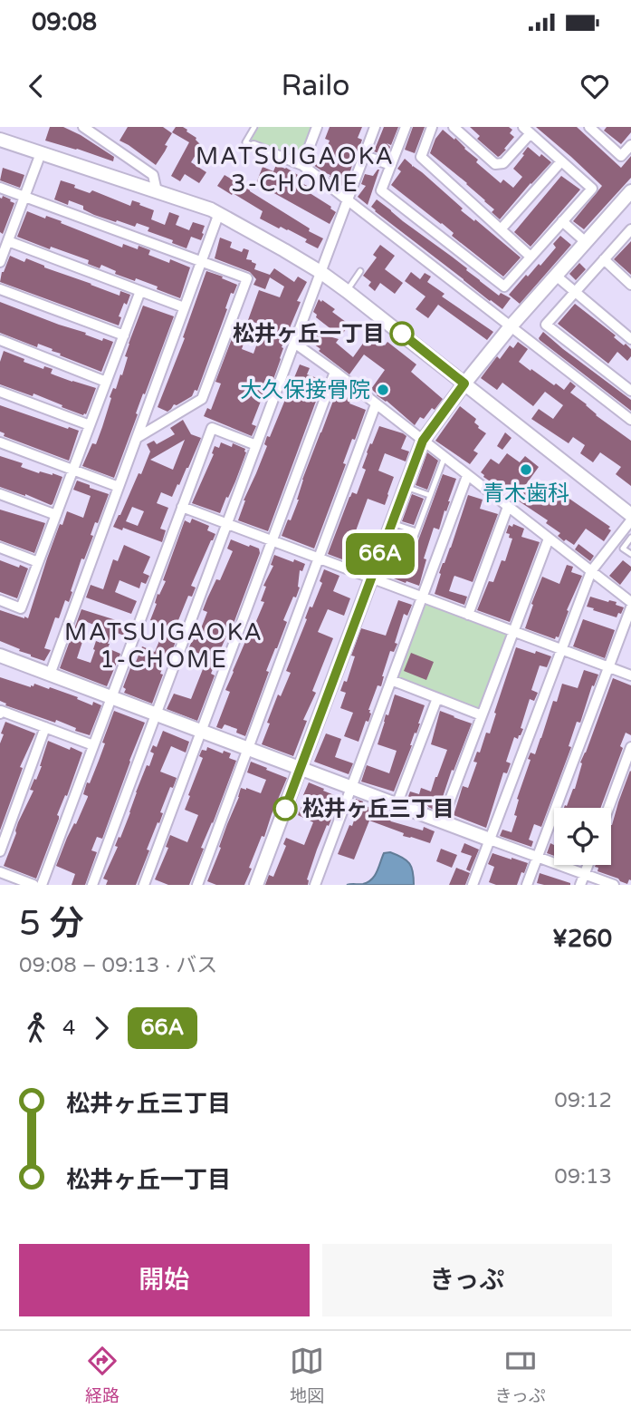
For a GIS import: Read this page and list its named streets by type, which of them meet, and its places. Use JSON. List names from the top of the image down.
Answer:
{
  "districts": ["MATSUIGAOKA 3-CHOME", "MATSUIGAOKA 1-CHOME"],
  "places": [
    "松井ヶ丘一丁目",
    "大久保接骨院",
    "青木歯科",
    "松井ヶ丘三丁目"
  ],
  "lines": ["bus line 66A"],
  "page": {
    "status": "09:08",
    "header": "Railo",
    "on_map": "66A",
    "heading": ["5 分", "09:08 – 09:13 · バス", "¥260"],
    "legs": ["4", "66A"],
    "list": [
      {
        "name": "松井ヶ丘三丁目",
        "value": "09:12"
      },
      {
        "name": "松井ヶ丘一丁目",
        "value": "09:13"
      }
    ],
    "buttons": ["開始", "きっぷ"],
    "tabs": ["経路", "地図", "きっぷ"]
  }
}
